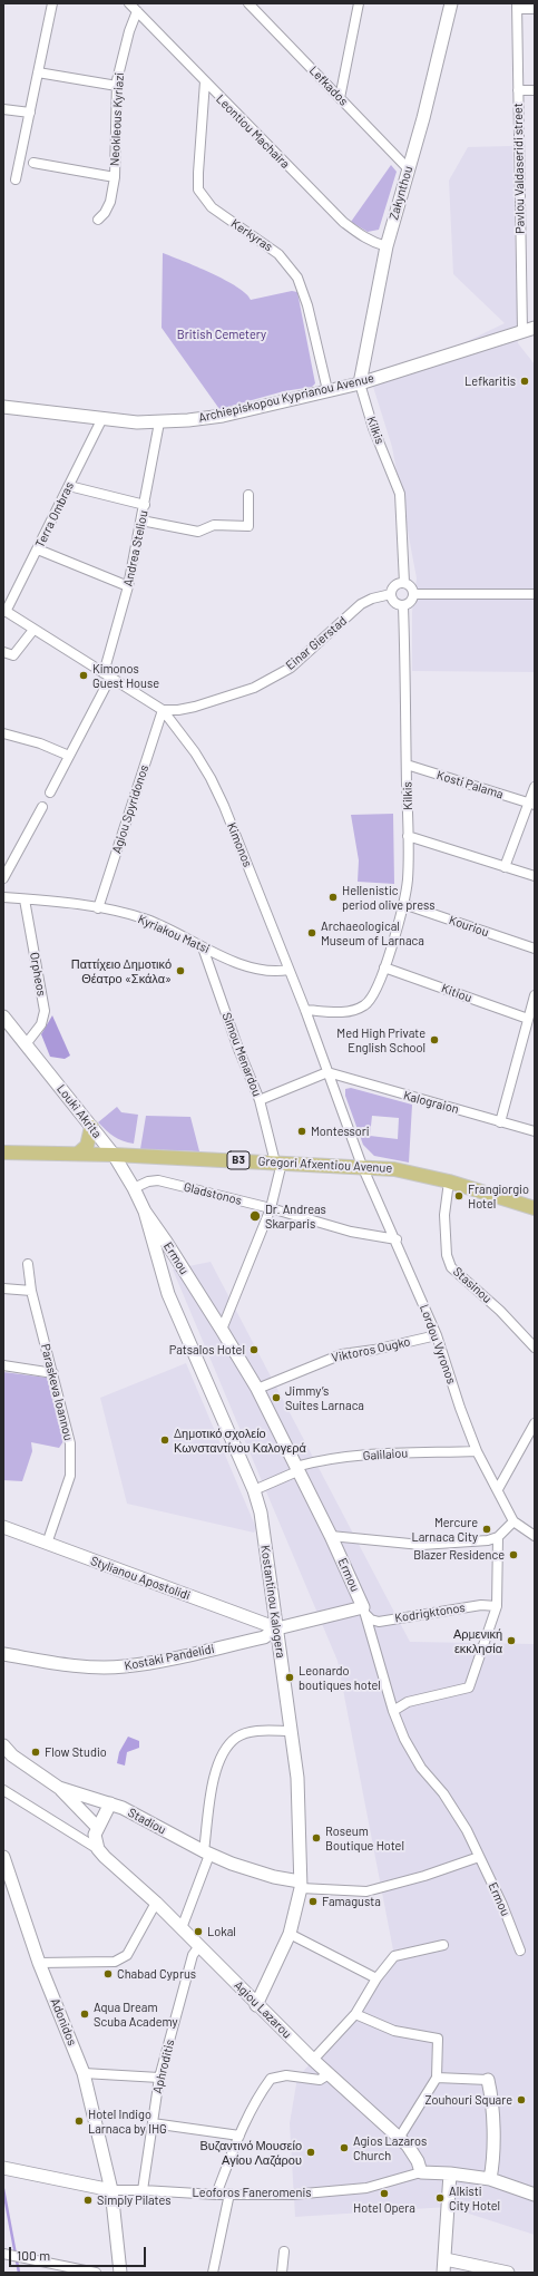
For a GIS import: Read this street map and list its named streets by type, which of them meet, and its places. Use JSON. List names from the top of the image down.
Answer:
{
  "streets": {
    "main road": ["B3", "Gregori Afxentiou Avenue"],
    "street": [
      "Lefkados",
      "Neokleous Kyriazi",
      "Leontiou Machaira",
      "Pavlou Valdaseridi street",
      "Zakynthou",
      "Kerkyras",
      "Archiepiskopou Kyprianou Avenue",
      "Kilkis",
      "Terra Ombras",
      "Andrea Steliou",
      "Einar Gierstad",
      "Kosti Palama",
      "Agiou Spyridonos",
      "Kimonos",
      "Kouriou",
      "Kyriakou Matsi",
      "Orpheos",
      "Kitiou",
      "Simou Menardou",
      "Kalograion",
      "Louki Akrita",
      "Gladstonos",
      "Ermou",
      "Stasinou",
      "Lordou Vyronos",
      "Viktoros Ougko",
      "Paraskeva Ioannou",
      "Galilaiou",
      "Stylianou Apostolidi",
      "Kostantinou Kalogera",
      "Kodrigktonos",
      "Kostaki Pandelidi",
      "Stadiou",
      "Agiou Lazarou",
      "Adonidos",
      "Aphroditis",
      "Leoforos Faneromenis"
    ]
  },
  "crossings": [
    ["Lefkados", "Zakynthou"],
    ["Neokleous Kyriazi", "Leontiou Machaira"],
    ["Leontiou Machaira", "Zakynthou"],
    ["Leontiou Machaira", "Kerkyras"],
    ["Pavlou Valdaseridi street", "Archiepiskopou Kyprianou Avenue"],
    ["Zakynthou", "Archiepiskopou Kyprianou Avenue"],
    ["Zakynthou", "Kilkis"],
    ["Kerkyras", "Archiepiskopou Kyprianou Avenue"],
    ["Archiepiskopou Kyprianou Avenue", "Kilkis"],
    ["Archiepiskopou Kyprianou Avenue", "Terra Ombras"],
    ["Archiepiskopou Kyprianou Avenue", "Andrea Steliou"],
    ["Kilkis", "Einar Gierstad"],
    ["Kilkis", "Kosti Palama"],
    ["Kilkis", "Kimonos"],
    ["Kilkis", "Kouriou"],
    ["Kilkis", "Kitiou"],
    ["Terra Ombras", "Kimonos"],
    ["Andrea Steliou", "Kimonos"],
    ["Einar Gierstad", "Agiou Spyridonos"],
    ["Einar Gierstad", "Kimonos"],
    ["Agiou Spyridonos", "Kimonos"],
    ["Agiou Spyridonos", "Kyriakou Matsi"],
    ["Kimonos", "Kyriakou Matsi"],
    ["Kimonos", "Kalograion"],
    ["Kimonos", "Gregori Afxentiou Avenue"],
    ["Kimonos", "Lordou Vyronos"],
    ["Kyriakou Matsi", "Orpheos"],
    ["Kyriakou Matsi", "Simou Menardou"],
    ["Orpheos", "Louki Akrita"],
    ["Simou Menardou", "Gregori Afxentiou Avenue"],
    ["Louki Akrita", "Gregori Afxentiou Avenue"],
    ["Louki Akrita", "Gladstonos"],
    ["Louki Akrita", "Ermou"],
    ["Louki Akrita", "Kostantinou Kalogera"],
    ["Gregori Afxentiou Avenue", "Stasinou"],
    ["Gregori Afxentiou Avenue", "Lordou Vyronos"],
    ["Gladstonos", "Lordou Vyronos"],
    ["Ermou", "Viktoros Ougko"],
    ["Ermou", "Galilaiou"],
    ["Ermou", "Kostantinou Kalogera"],
    ["Ermou", "Kodrigktonos"],
    ["Ermou", "Stadiou"],
    ["Lordou Vyronos", "Viktoros Ougko"],
    ["Lordou Vyronos", "Galilaiou"],
    ["Paraskeva Ioannou", "Stylianou Apostolidi"],
    ["Galilaiou", "Kostantinou Kalogera"],
    ["Stylianou Apostolidi", "Kostantinou Kalogera"],
    ["Stylianou Apostolidi", "Kostaki Pandelidi"],
    ["Kostantinou Kalogera", "Kostaki Pandelidi"],
    ["Kostantinou Kalogera", "Stadiou"],
    ["Kostantinou Kalogera", "Agiou Lazarou"],
    ["Agiou Lazarou", "Aphroditis"],
    ["Agiou Lazarou", "Leoforos Faneromenis"],
    ["Adonidos", "Leoforos Faneromenis"],
    ["Aphroditis", "Leoforos Faneromenis"]
  ],
  "parks": ["British Cemetery"],
  "places": [
    "Lefkaritis",
    "Kimonos Guest House",
    "Hellenistic period olive press",
    "Archaeological Museum of Larnaca",
    "Παττίχειο Δημοτικό Θέατρο «Σκάλα»",
    "Med High Private English School",
    "Montessori",
    "Frangiorgio Hotel",
    "Dr. Andreas Skarparis",
    "Patsalos Hotel",
    "Jimmy’s Suites Larnaca",
    "Δημοτικό σχολείο Κωνσταντίνου Καλογερά",
    "Mercure Larnaca City",
    "Blazer Residence",
    "Αρμενική εκκλησία",
    "Leonardo boutiques hotel",
    "Flow Studio",
    "Roseum Boutique Hotel",
    "Famagusta",
    "Lokal",
    "Chabad Cyprus",
    "Aqua Dream Scuba Academy",
    "Zouhouri Square",
    "Hotel Indigo Larnaca by IHG",
    "Agios Lazaros Church",
    "Βυζαντινό Μουσείο Αγίου Λαζάρου",
    "Hotel Opera",
    "Alkisti City Hotel",
    "Simply Pilates"
  ],
  "scale_bar": "100 m"
}
